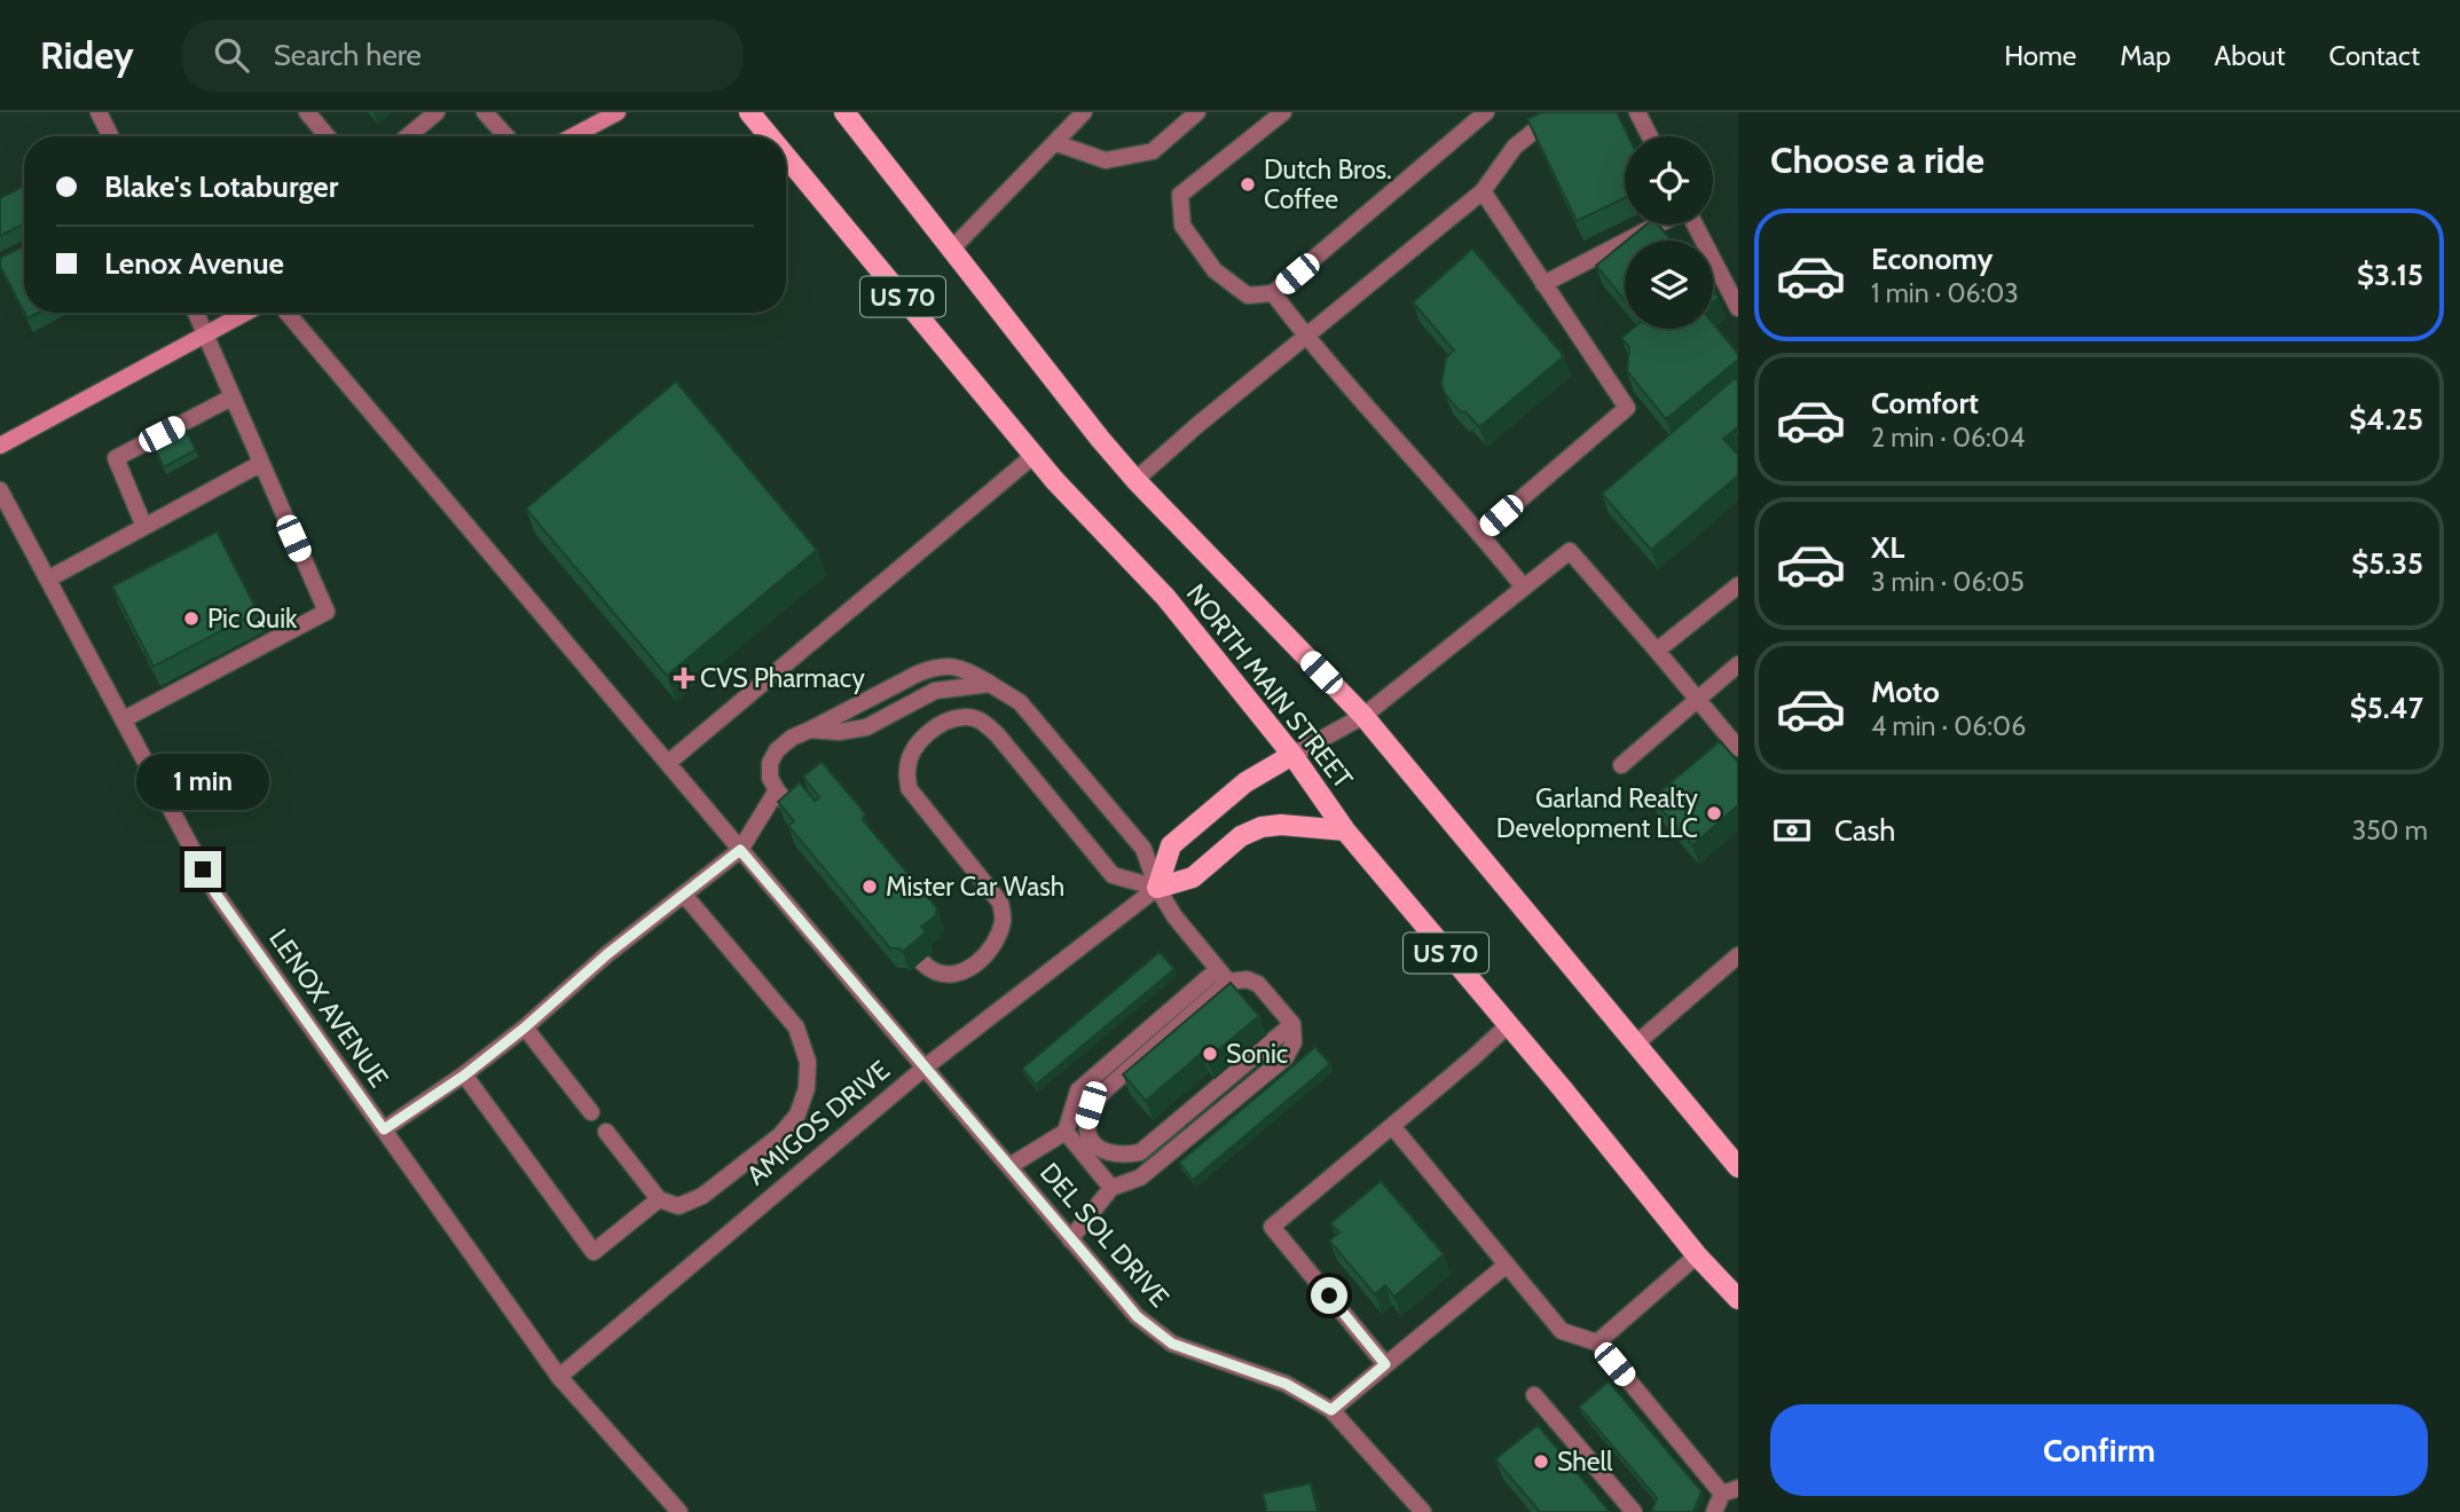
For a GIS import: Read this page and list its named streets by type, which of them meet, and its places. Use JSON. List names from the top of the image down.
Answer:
{
  "streets": {
    "main road": ["US 70", "NORTH MAIN STREET"],
    "street": ["LENOX AVENUE", "AMIGOS DRIVE", "DEL SOL DRIVE"]
  },
  "crossings": [
    ["LENOX AVENUE", "AMIGOS DRIVE"],
    ["AMIGOS DRIVE", "DEL SOL DRIVE"]
  ],
  "places": {
    "other": [
      "Dutch Bros. Coffee",
      "Pic Quik",
      "Garland Realty Development LLC",
      "Mister Car Wash",
      "Sonic",
      "Shell"
    ],
    "health": ["CVS Pharmacy"]
  },
  "page": {
    "header": "Ridey",
    "search": "Search here",
    "nav": [
      "Home",
      "Map",
      "About",
      "Contact"
    ],
    "heading": "Choose a ride",
    "banner": ["Blake's Lotaburger", "Lenox Avenue"],
    "list": [
      {
        "name": "Economy",
        "note": "1 min · 06:03",
        "value": "$3.15"
      },
      {
        "name": "Comfort",
        "note": "2 min · 06:04",
        "value": "$4.25"
      },
      {
        "name": "XL",
        "note": "3 min · 06:05",
        "value": "$5.35"
      },
      {
        "name": "Moto",
        "note": "4 min · 06:06",
        "value": "$5.47"
      }
    ],
    "bubble": "1 min",
    "pay": ["Cash", "350 m"],
    "buttons": "Confirm"
  }
}
